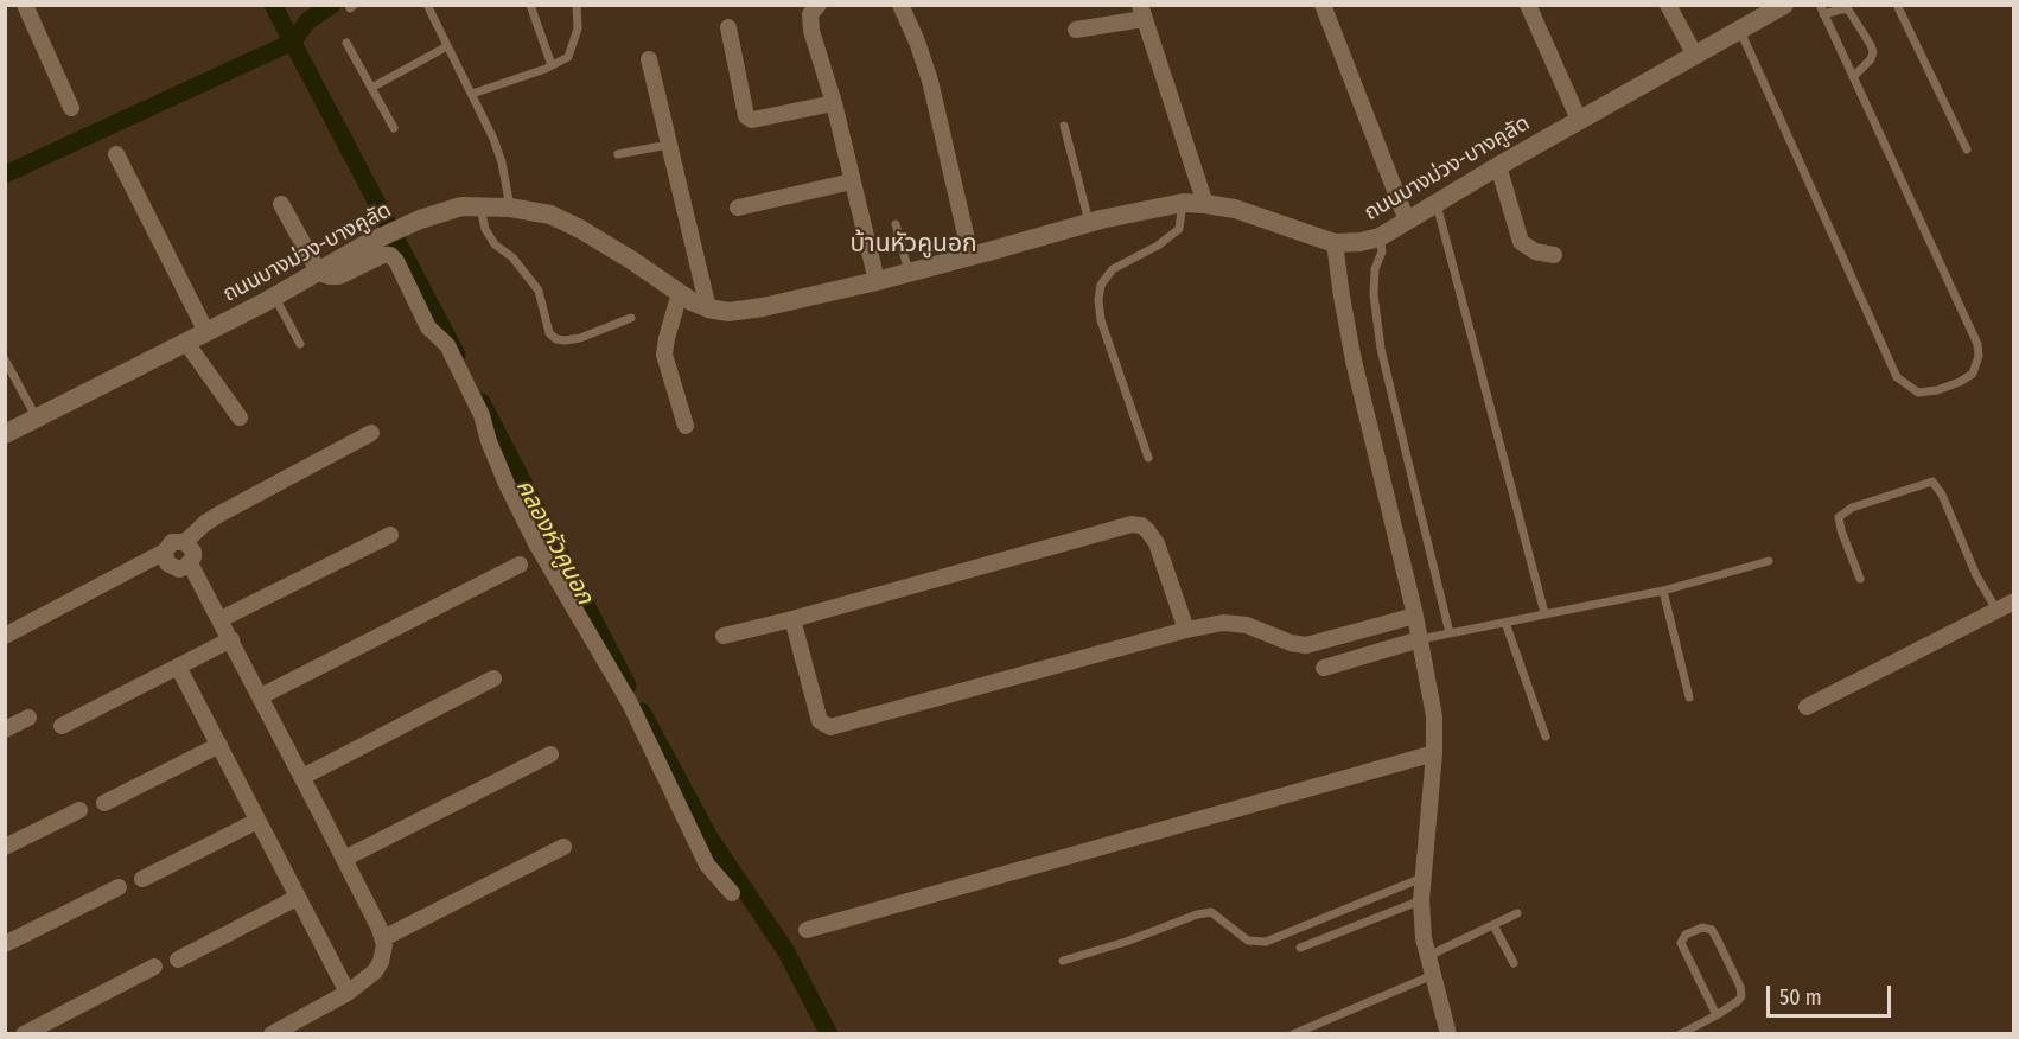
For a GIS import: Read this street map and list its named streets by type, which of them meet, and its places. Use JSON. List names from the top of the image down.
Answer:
{
  "streets": {
    "street": ["ถนนบางม่วง-บางคูลัด"]
  },
  "districts": ["บ้านหัวคูนอก"],
  "water": ["คลองหัวคูนอก"],
  "scale_bar": "50 m"
}
